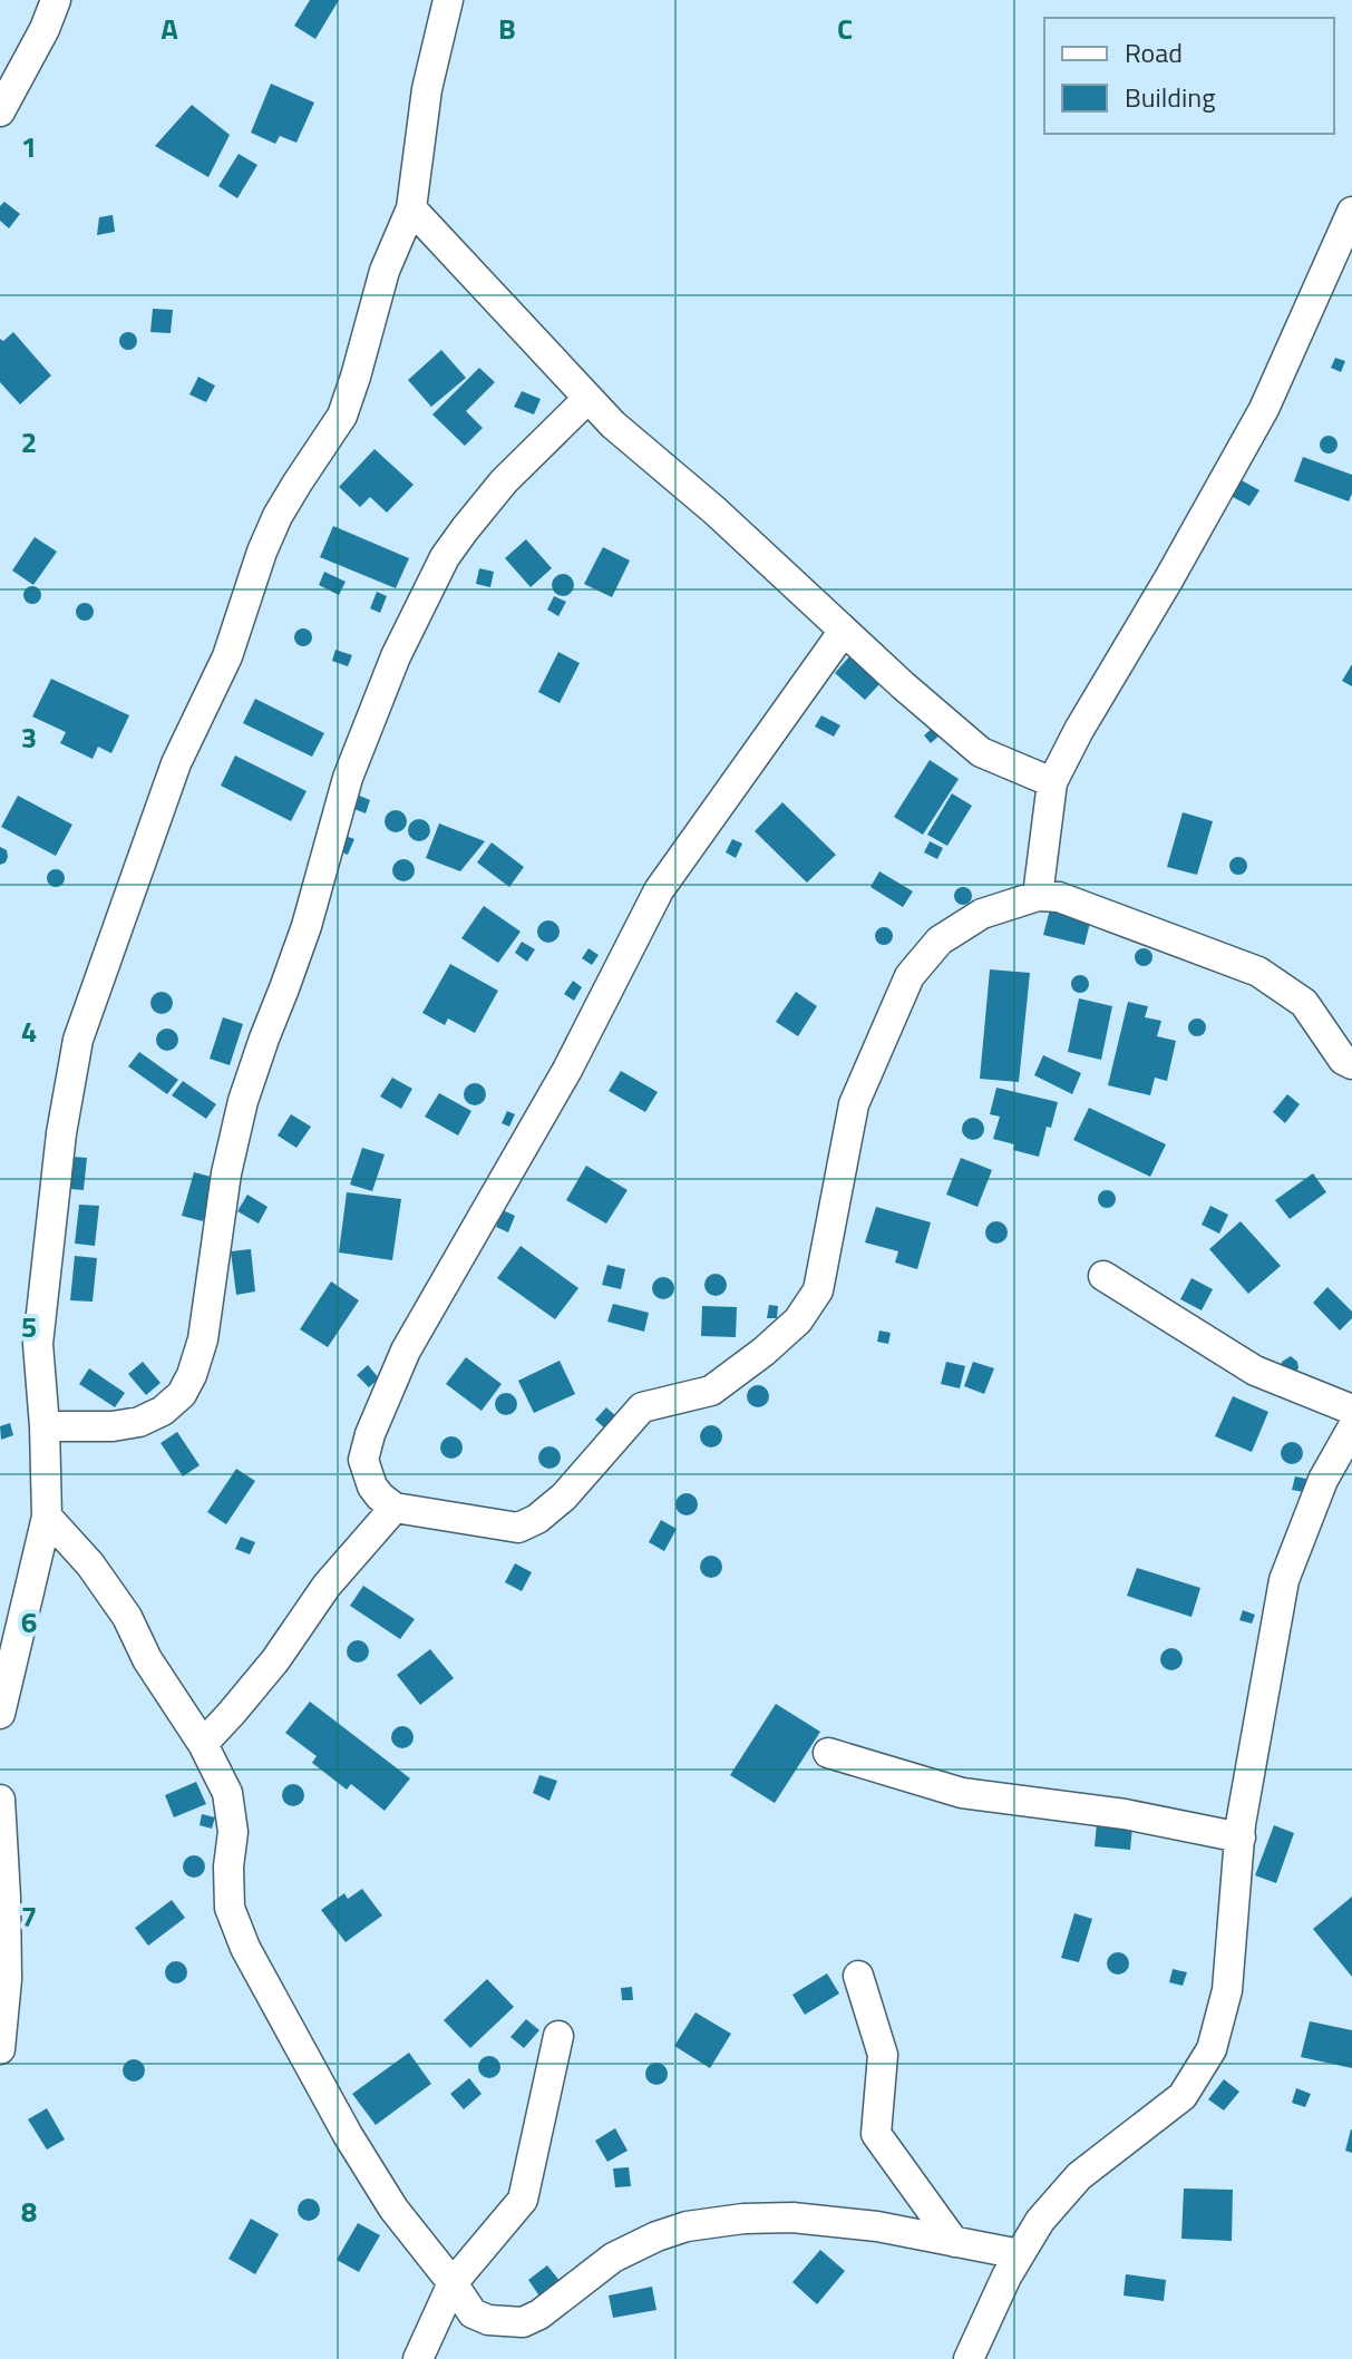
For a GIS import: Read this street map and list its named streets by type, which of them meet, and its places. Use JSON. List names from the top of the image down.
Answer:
{
  "legend": ["Road", "Building"],
  "grid": {
    "columns": ["A", "B", "C"],
    "rows": [
      "1",
      "2",
      "3",
      "4",
      "5",
      "6",
      "7",
      "8"
    ]
  }
}
